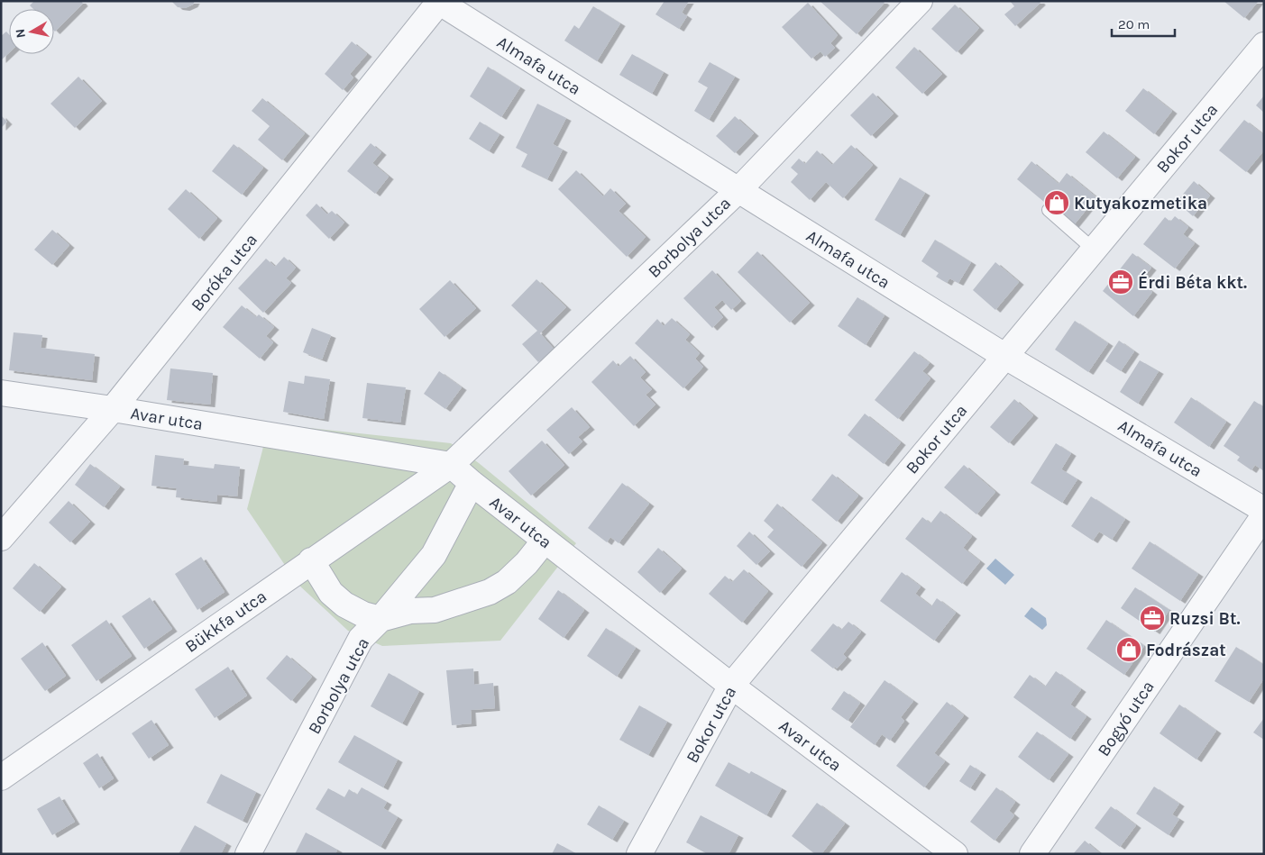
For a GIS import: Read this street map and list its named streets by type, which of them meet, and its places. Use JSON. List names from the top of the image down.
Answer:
{
  "streets": {
    "street": [
      "Almafa utca",
      "Bokor utca",
      "Borbolya utca",
      "Boróka utca",
      "Avar utca",
      "Bükkfa utca",
      "Bogyó utca"
    ]
  },
  "crossings": [
    ["Almafa utca", "Bokor utca"],
    ["Almafa utca", "Borbolya utca"],
    ["Almafa utca", "Boróka utca"],
    ["Bokor utca", "Avar utca"],
    ["Borbolya utca", "Avar utca"],
    ["Borbolya utca", "Bükkfa utca"],
    ["Boróka utca", "Avar utca"],
    ["Avar utca", "Bükkfa utca"]
  ],
  "places": {
    "shop": ["Kutyakozmetika", "Fodrászat"],
    "office": ["Érdi Béta kkt.", "Ruzsi Bt."]
  },
  "scale_bar": "20 m",
  "north": "left"
}
